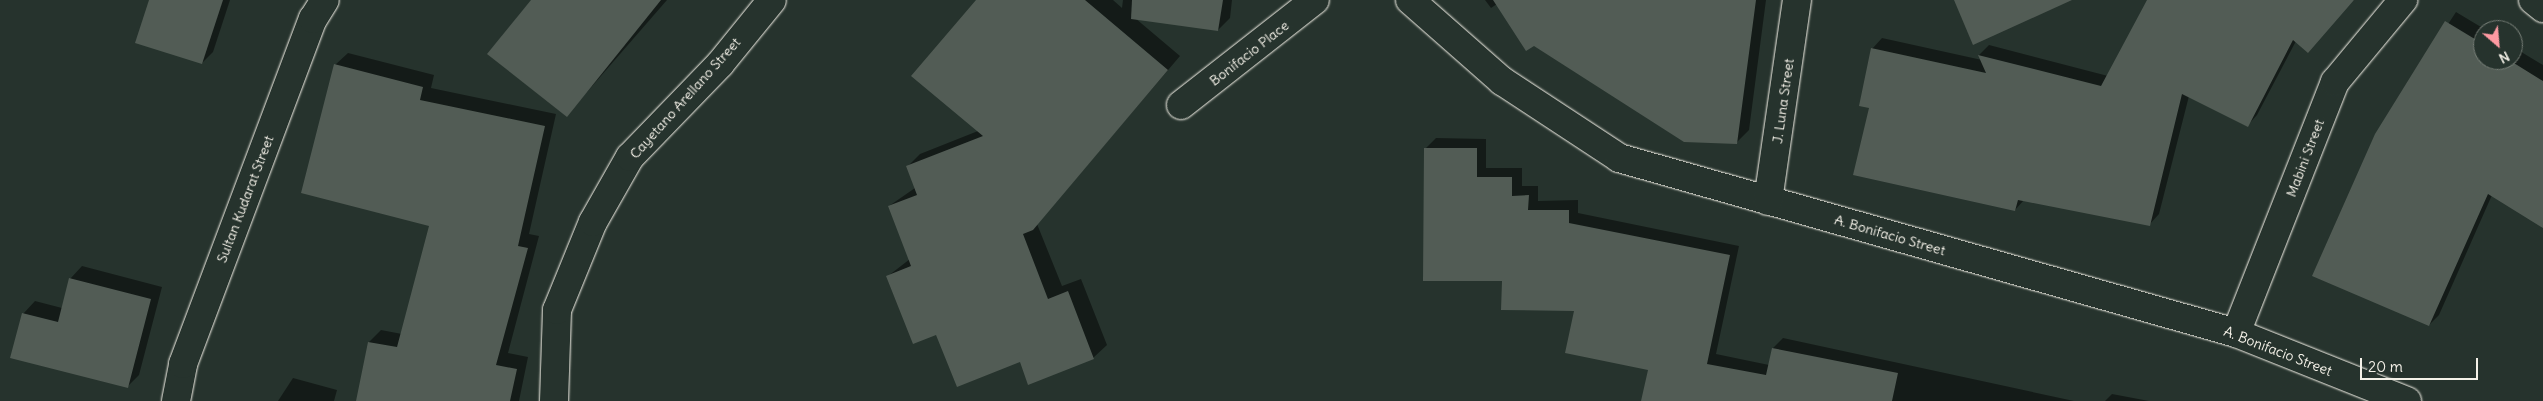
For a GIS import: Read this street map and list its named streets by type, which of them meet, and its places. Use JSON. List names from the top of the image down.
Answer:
{
  "streets": {
    "street": [
      "Bonifacio Place",
      "Cayetano Arellano Street",
      "J. Luna Street",
      "Mabini Street",
      "Sultan Kudarat Street",
      "A. Bonifacio Street"
    ]
  },
  "crossings": [
    ["J. Luna Street", "A. Bonifacio Street"],
    ["Mabini Street", "A. Bonifacio Street"]
  ],
  "scale_bar": "20 m",
  "north": "bottom right"
}
